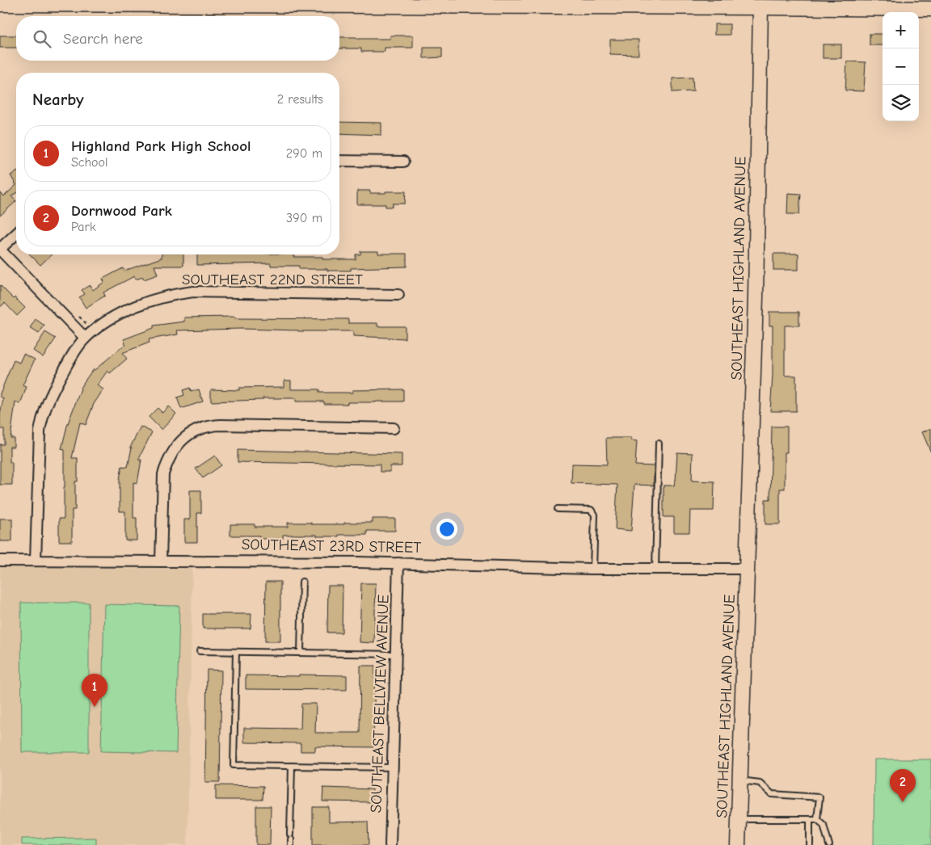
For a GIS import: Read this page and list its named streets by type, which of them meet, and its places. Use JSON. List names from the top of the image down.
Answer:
{
  "streets": {
    "street": [
      "SOUTHEAST HIGHLAND AVENUE",
      "SOUTHEAST 22ND STREET",
      "SOUTHEAST 23RD STREET",
      "SOUTHEAST BELLVIEW AVENUE"
    ]
  },
  "crossings": [
    ["SOUTHEAST HIGHLAND AVENUE", "SOUTHEAST 23RD STREET"],
    ["SOUTHEAST 22ND STREET", "SOUTHEAST 23RD STREET"],
    ["SOUTHEAST 23RD STREET", "SOUTHEAST BELLVIEW AVENUE"]
  ],
  "page": {
    "map_buttons": ["+", "−"],
    "search": "Search here",
    "heading": ["Nearby", "2 results"],
    "list": [
      {
        "mark": "1",
        "name": "Highland Park High School",
        "note": "School",
        "value": "290 m"
      },
      {
        "mark": "2",
        "name": "Dornwood Park",
        "note": "Park",
        "value": "390 m"
      }
    ],
    "pins": ["1", "2"]
  }
}
